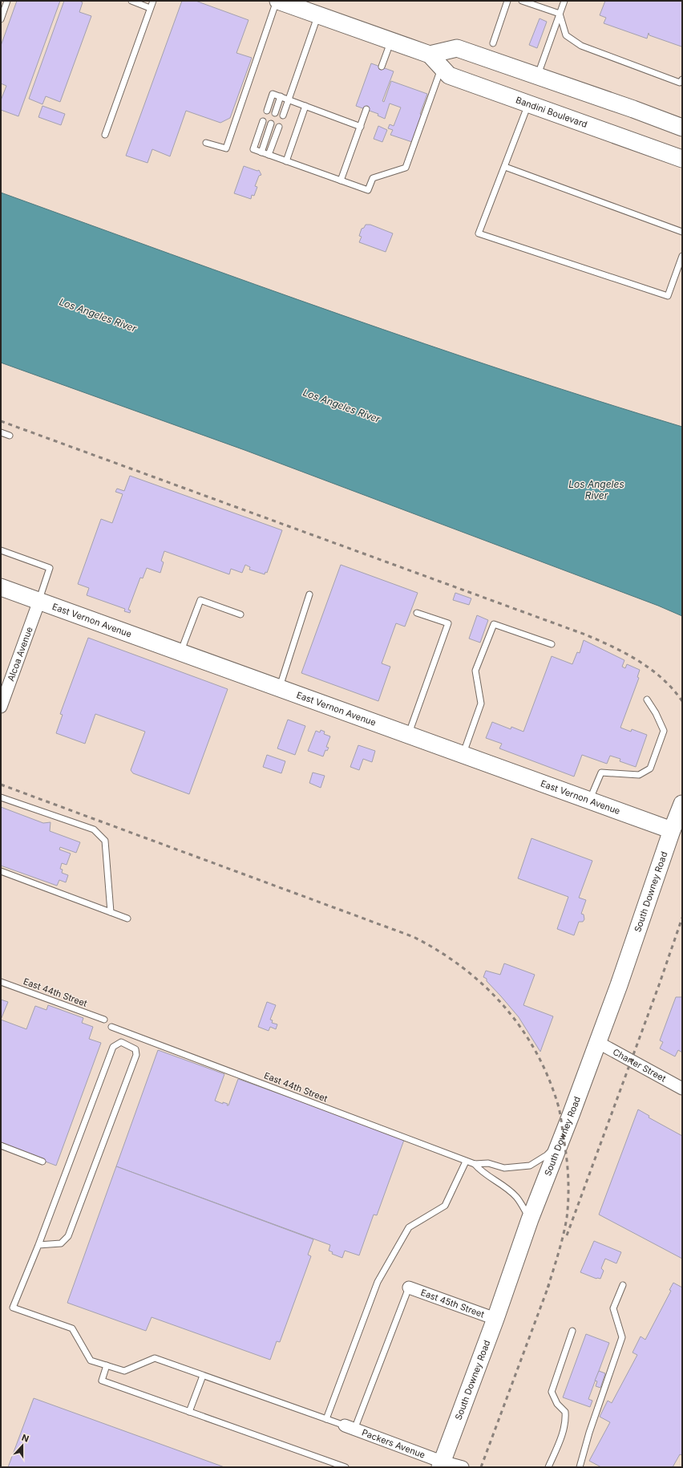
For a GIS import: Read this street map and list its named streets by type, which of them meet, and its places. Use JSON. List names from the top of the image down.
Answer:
{
  "streets": {
    "main road": ["Bandini Boulevard", "East Vernon Avenue", "South Downey Road"],
    "street": [
      "Alcoa Avenue",
      "Charter Street",
      "East 45th Street",
      "Packers Avenue"
    ],
    "lane": ["East 44th Street"]
  },
  "crossings": [
    ["East Vernon Avenue", "Alcoa Avenue"],
    ["East Vernon Avenue", "South Downey Road"],
    ["South Downey Road", "East 44th Street"],
    ["South Downey Road", "Charter Street"],
    ["South Downey Road", "East 45th Street"],
    ["South Downey Road", "Packers Avenue"]
  ],
  "water": ["Los Angeles River"],
  "north": "top"
}
